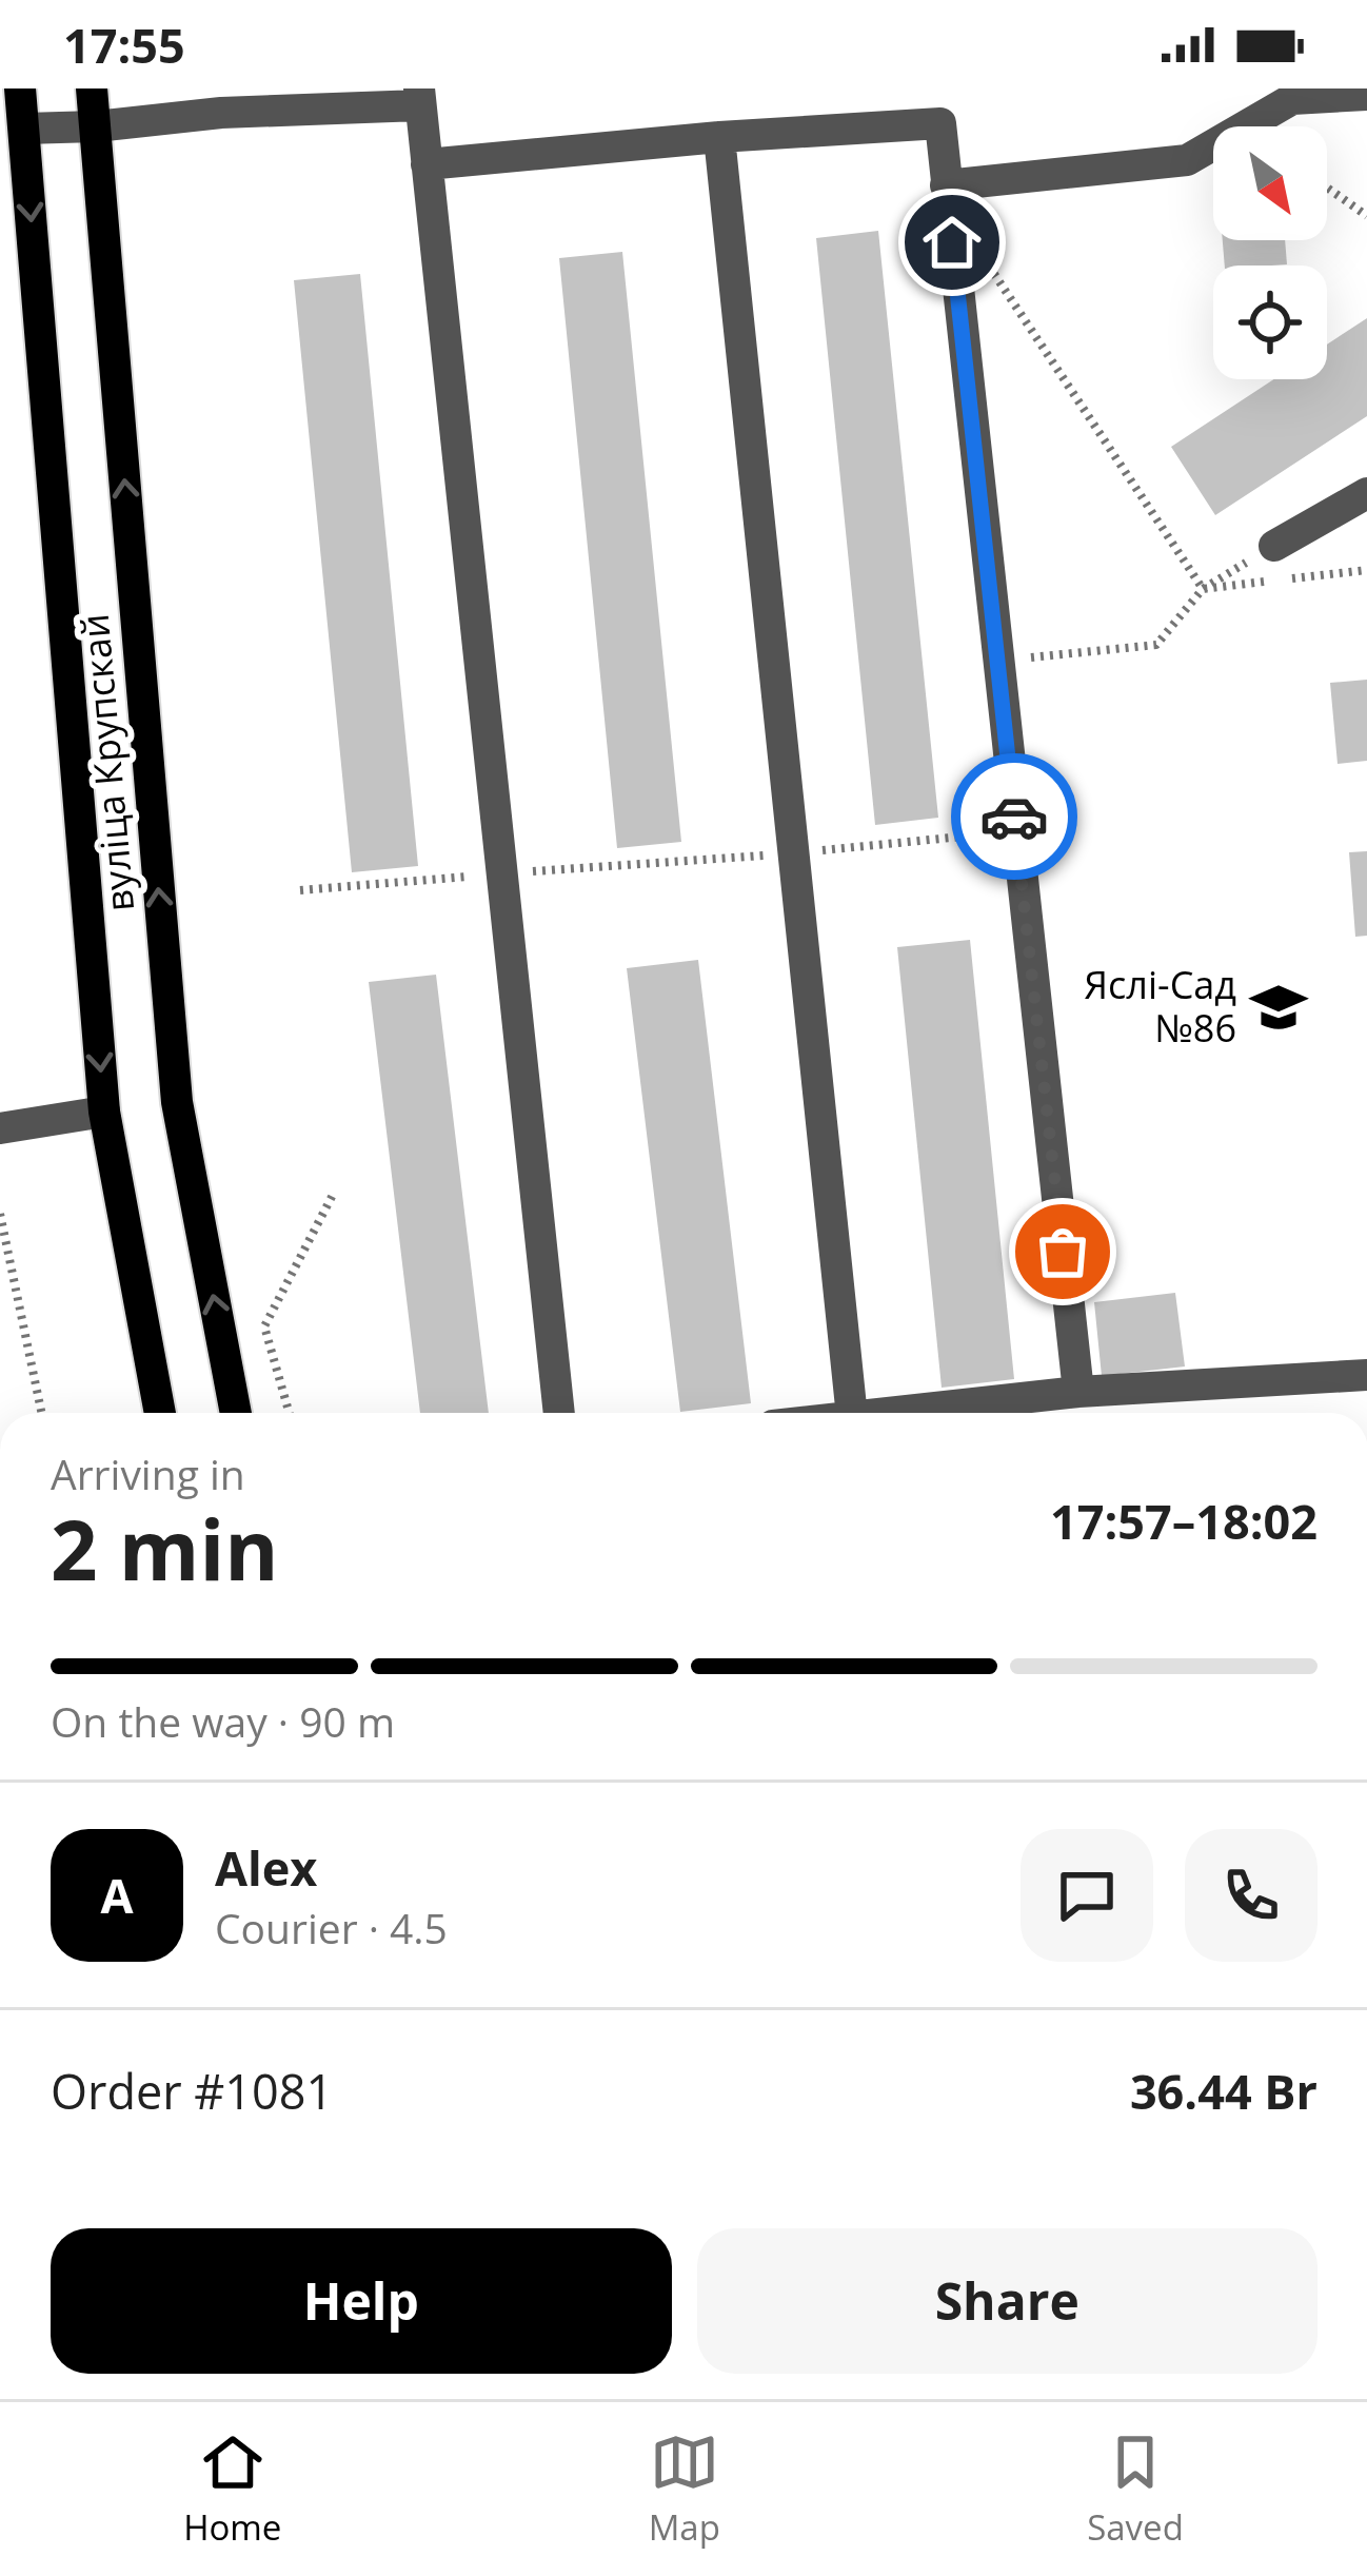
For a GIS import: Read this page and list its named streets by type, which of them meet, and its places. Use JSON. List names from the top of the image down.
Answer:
{
  "streets": {
    "main road": ["вуліца Крупскай"]
  },
  "places": {
    "school or university": ["Яслі-Сад №86"]
  },
  "north": "bottom right",
  "page": {
    "status": "17:55",
    "heading": ["2 min", "Arriving in", "17:57–18:02"],
    "panel": [
      "Alex",
      "Courier · 4.5",
      "Order #1081",
      "36.44 Br"
    ],
    "bar": "On the way · 90 m",
    "round": "A",
    "buttons": ["Help", "Share"],
    "tabs": ["Home", "Map", "Saved"]
  }
}
